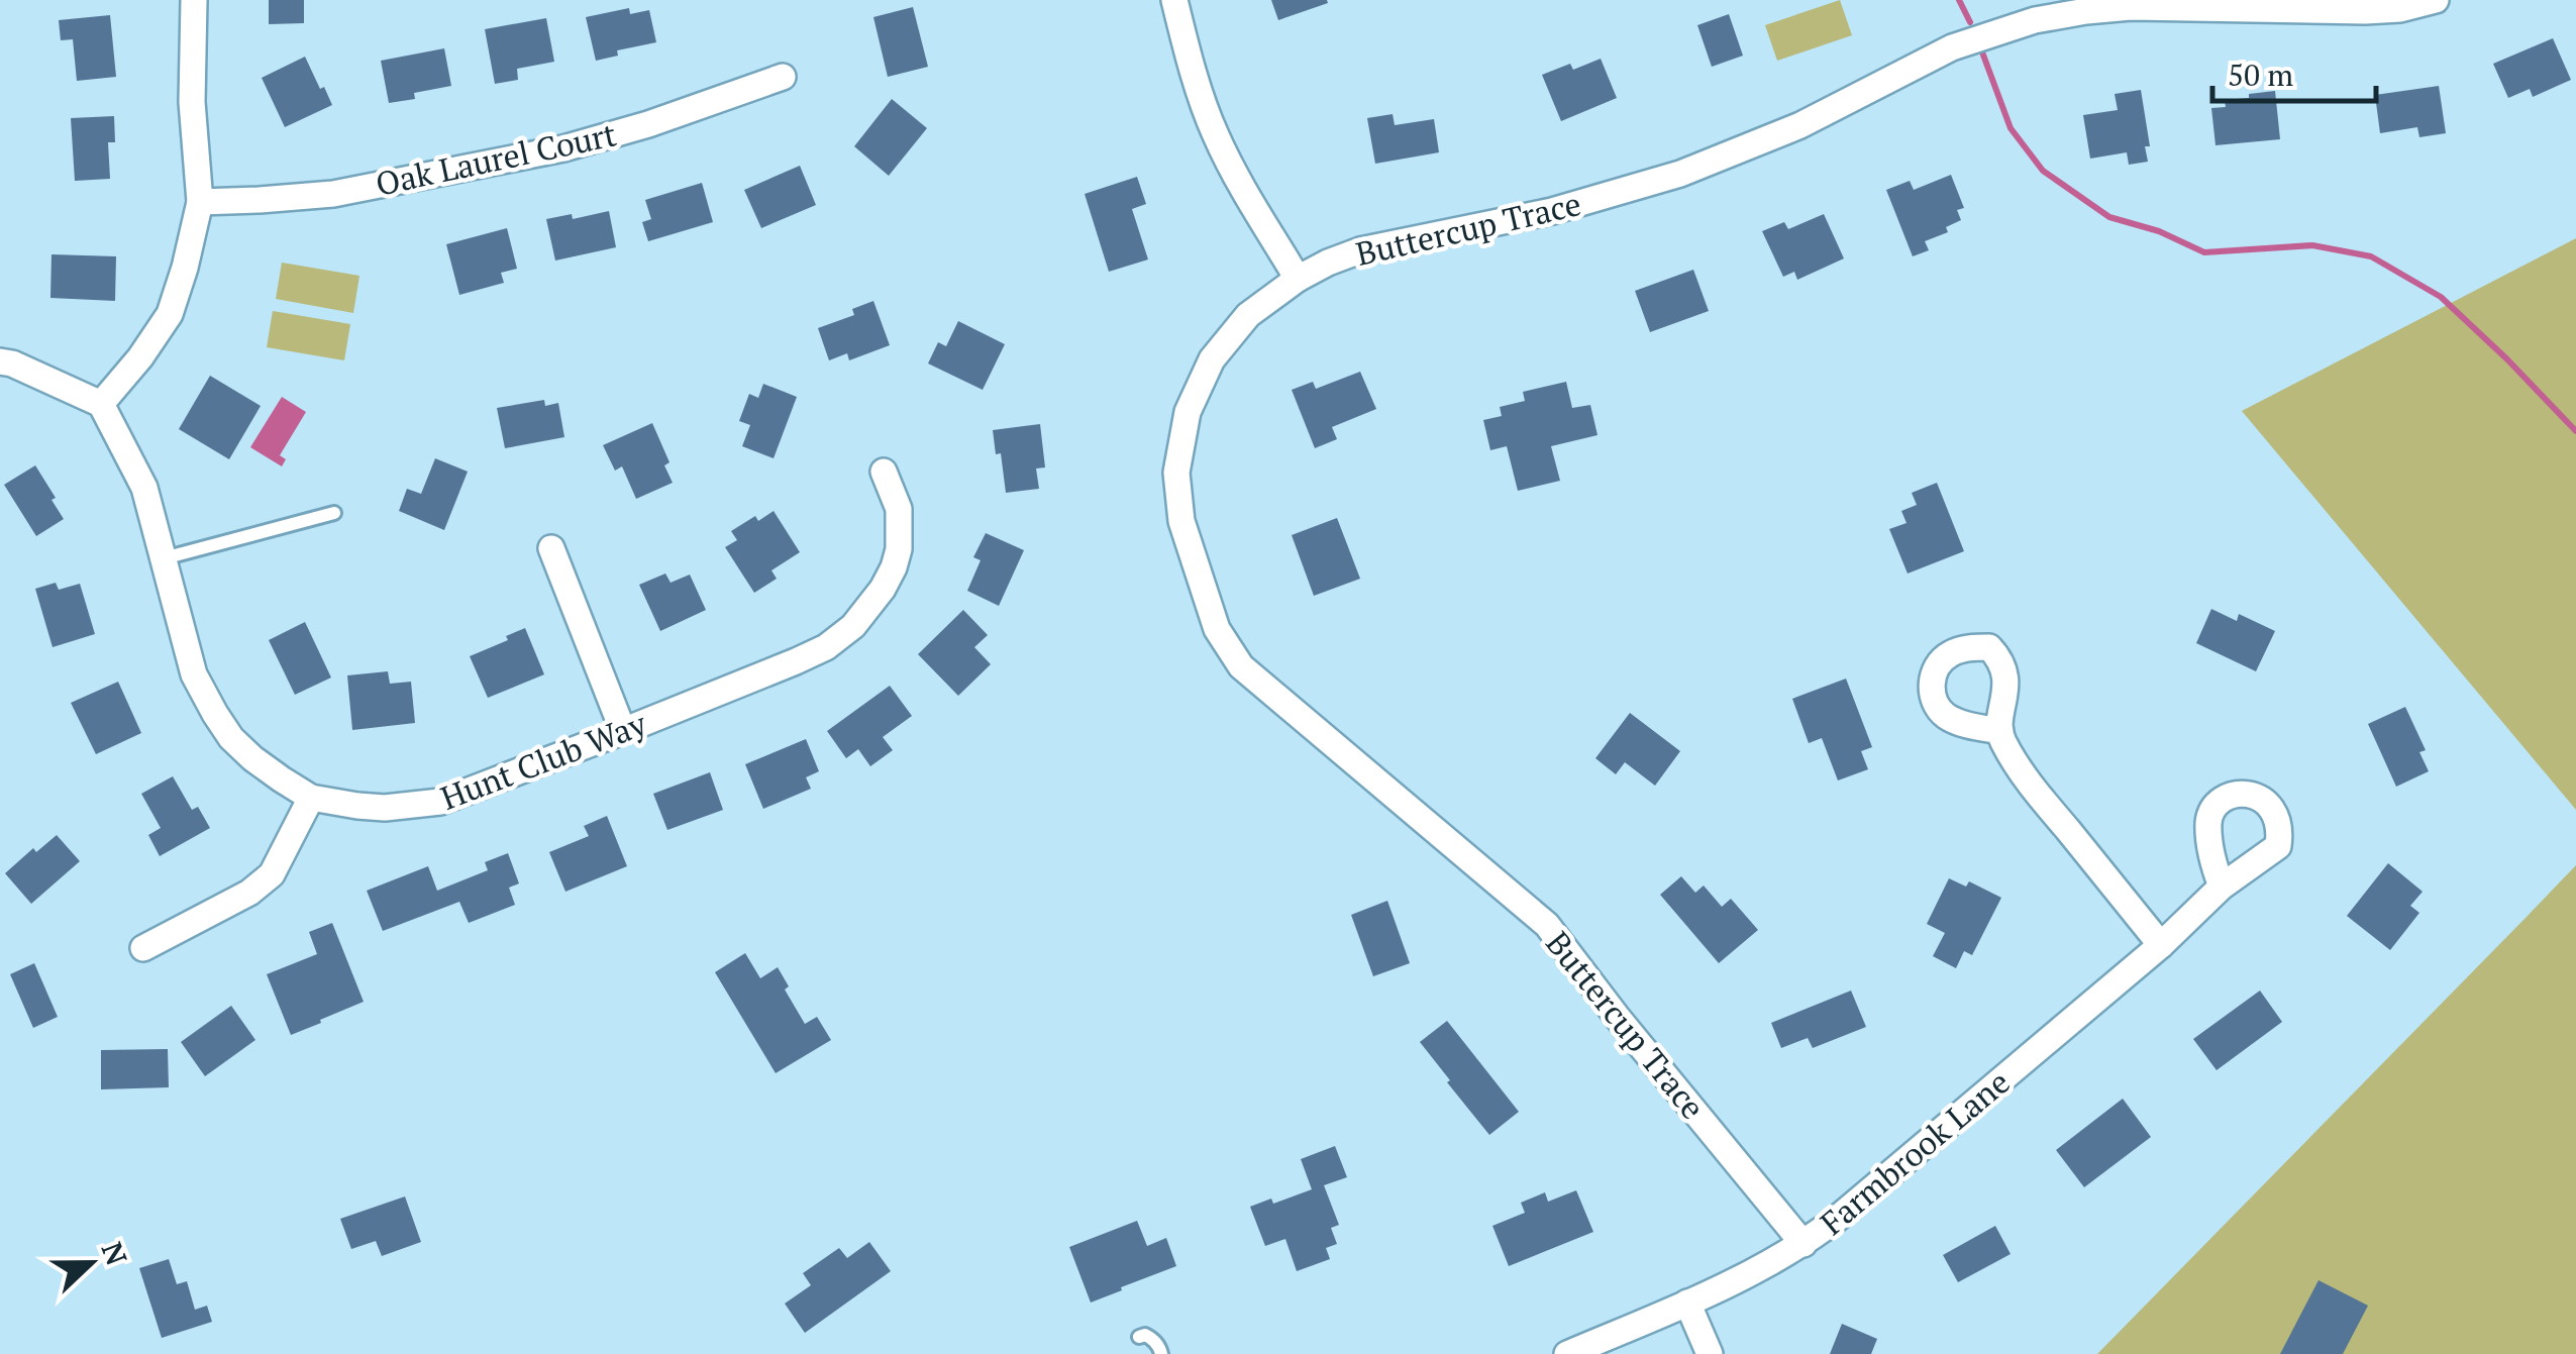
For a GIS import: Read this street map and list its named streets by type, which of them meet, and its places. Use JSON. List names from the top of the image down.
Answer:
{
  "streets": {
    "street": [
      "Oak Laurel Court",
      "Buttercup Trace",
      "Hunt Club Way",
      "Farmbrook Lane"
    ]
  },
  "crossings": [
    ["Buttercup Trace", "Farmbrook Lane"]
  ],
  "scale_bar": "50 m",
  "north": "right"
}
